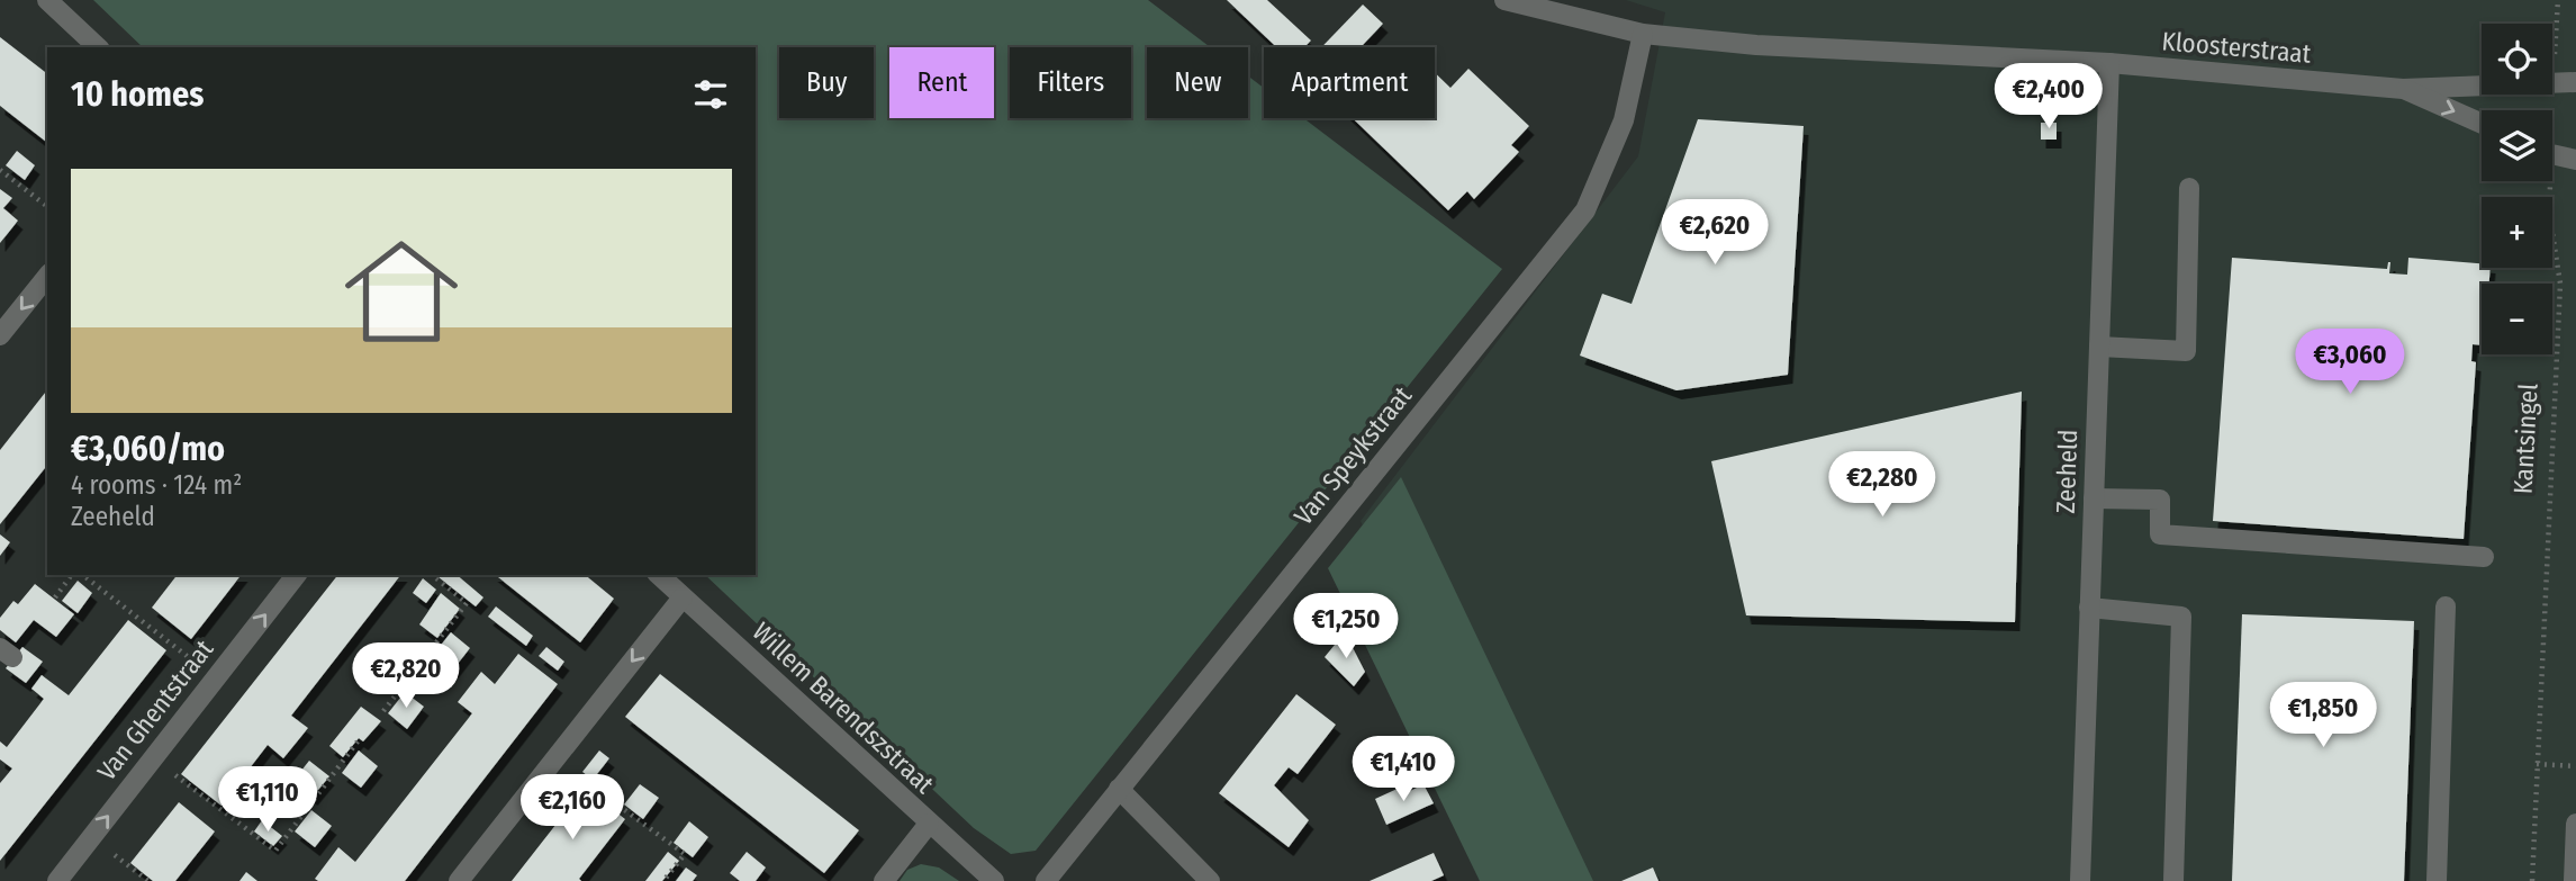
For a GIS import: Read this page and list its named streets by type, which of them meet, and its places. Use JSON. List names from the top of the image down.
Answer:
{
  "streets": {
    "street": [
      "Kloosterstraat",
      "Van Speykstraat",
      "Zeeheld",
      "Willem Barendszstraat",
      "Van Ghentstraat"
    ],
    "path": ["Kantsingel"]
  },
  "crossings": [
    ["Kloosterstraat", "Van Speykstraat"],
    ["Kloosterstraat", "Zeeheld"]
  ],
  "one_way": ["Van Ghentstraat"],
  "page": {
    "map_buttons": ["+", "−"],
    "chip": [
      "Buy",
      "Rent",
      "Filters",
      "New",
      "Apartment"
    ],
    "heading": "10 homes",
    "price": [
      "€2,400",
      "€2,620",
      "€3,060",
      "€2,280",
      "€1,250",
      "€2,820",
      "€1,850",
      "€1,410",
      "€1,110",
      "€2,160"
    ],
    "list": [
      {
        "name": "€3,060/mo",
        "note": "4 rooms · 124 m² · Zeeheld"
      }
    ]
  }
}
